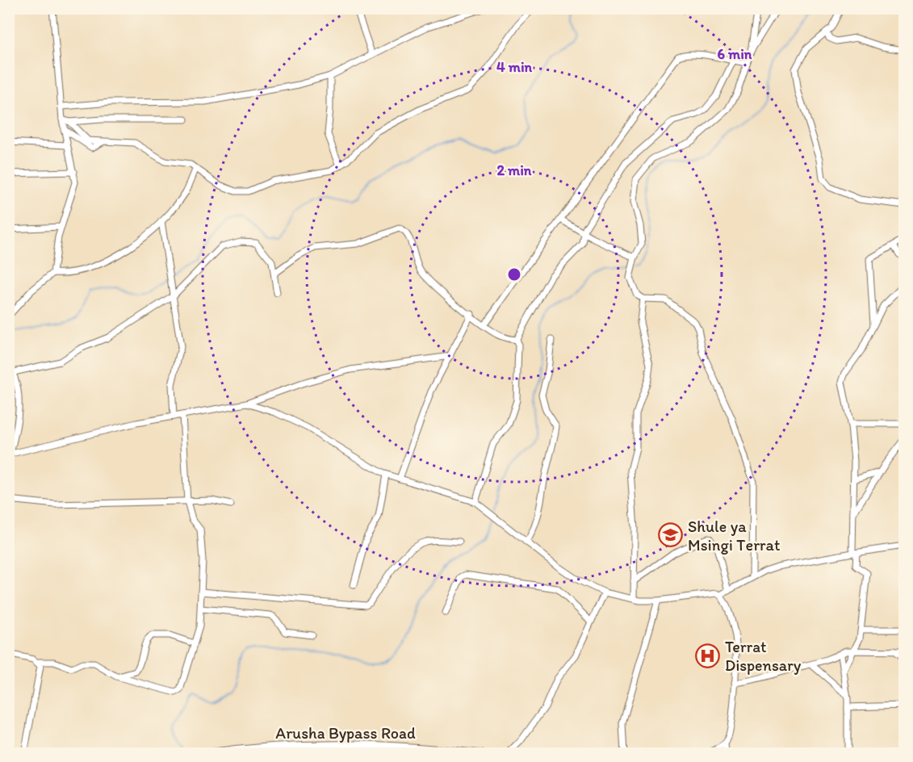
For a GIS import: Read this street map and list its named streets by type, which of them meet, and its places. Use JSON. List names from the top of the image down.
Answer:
{
  "streets": {
    "main road": ["Arusha Bypass Road"]
  },
  "places": {
    "school or university": ["Shule ya Msingi Terrat"],
    "hospital": ["Terrat Dispensary"]
  },
  "rings": ["6 min", "4 min", "2 min"]
}
